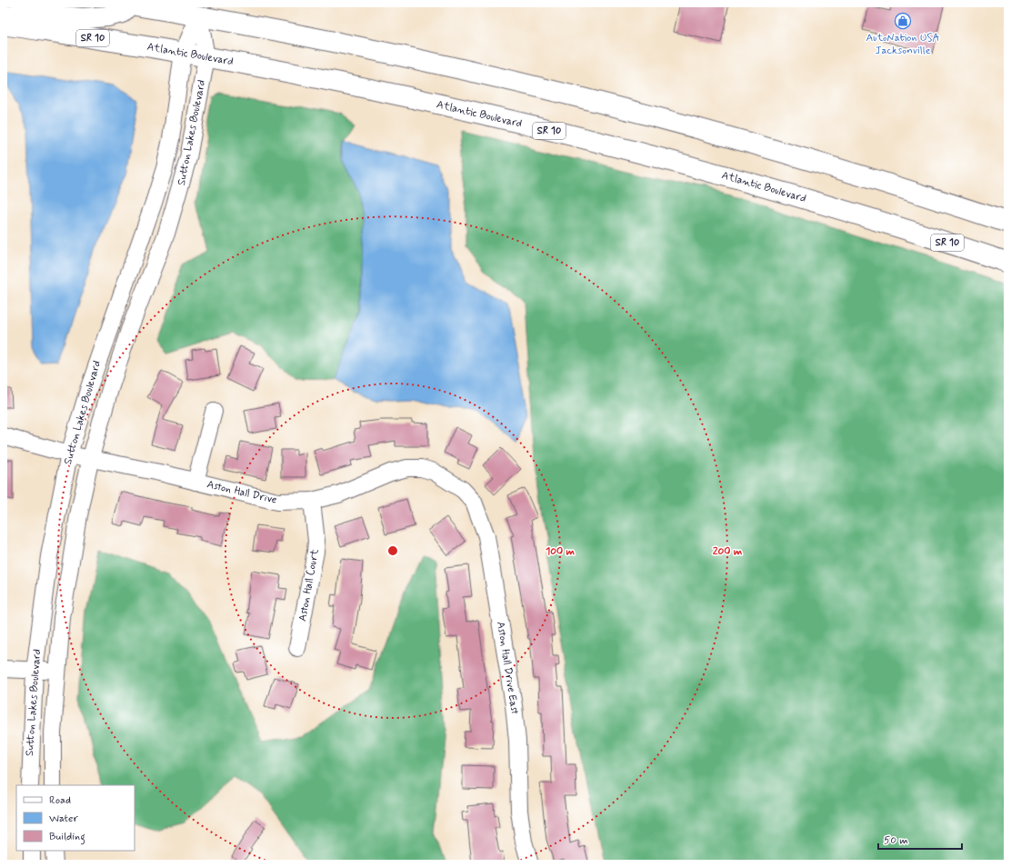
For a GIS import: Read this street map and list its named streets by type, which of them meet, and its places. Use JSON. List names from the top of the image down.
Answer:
{
  "streets": {
    "highway": ["SR 10", "Atlantic Boulevard"],
    "street": [
      "Sutton Lakes Boulevard",
      "Aston Hall Drive",
      "Aston Hall Court",
      "Aston Hall Drive East"
    ]
  },
  "crossings": [
    ["Atlantic Boulevard", "Sutton Lakes Boulevard"],
    ["Sutton Lakes Boulevard", "Aston Hall Drive"],
    ["Aston Hall Drive", "Aston Hall Court"],
    ["Aston Hall Drive", "Aston Hall Drive East"]
  ],
  "places": {
    "shop": ["AutoNation USA Jacksonville"]
  },
  "legend": ["Road", "Water", "Building"],
  "scale_bar": "50 m",
  "rings": ["100 m", "200 m"]
}
